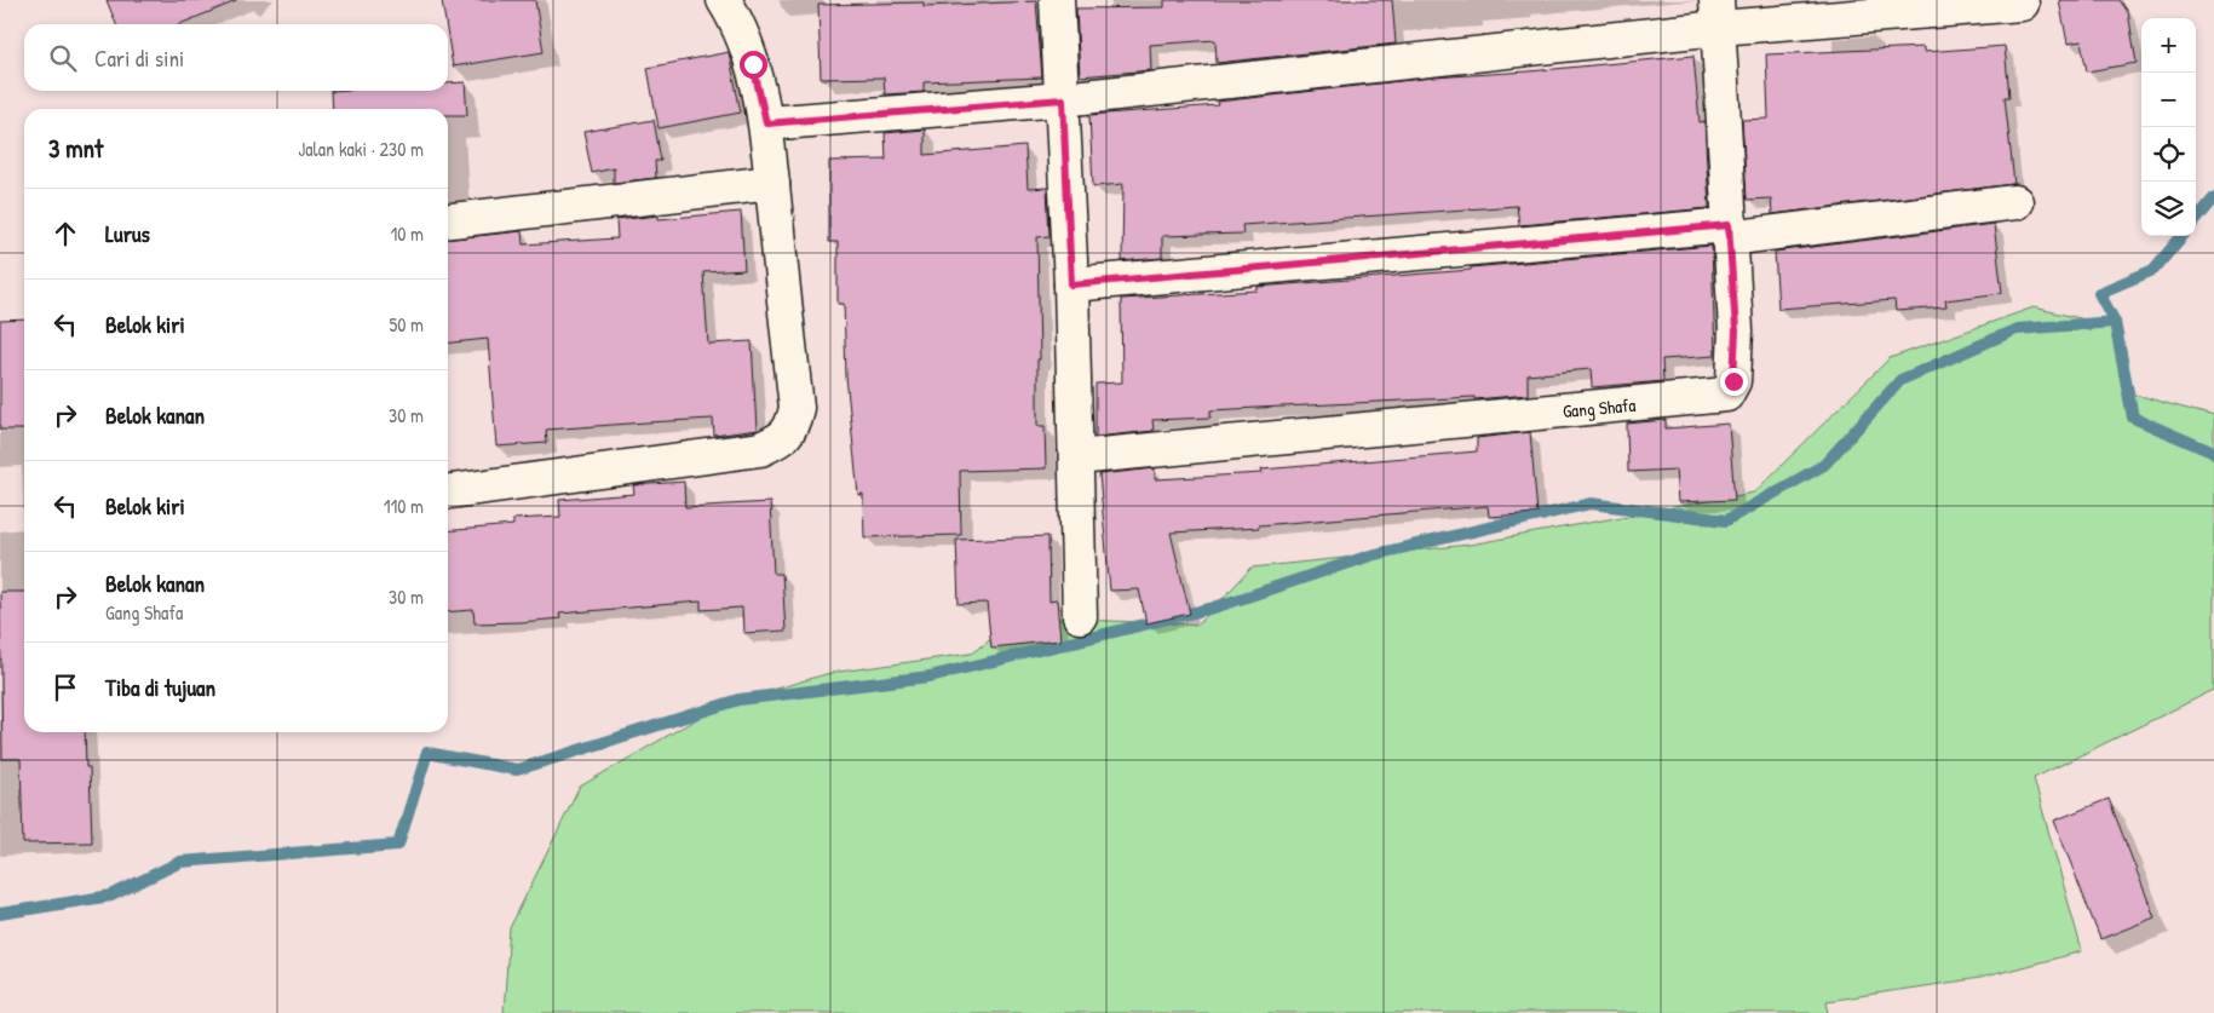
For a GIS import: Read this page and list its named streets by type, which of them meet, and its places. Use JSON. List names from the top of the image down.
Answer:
{
  "streets": {
    "street": ["Gang Shafa"]
  },
  "page": {
    "map_buttons": ["+", "−"],
    "search": "Cari di sini",
    "heading": ["3 mnt", "Jalan kaki · 230 m"],
    "list": [
      ["Lurus", "10 m"],
      ["Belok kiri", "50 m"],
      ["Belok kanan", "30 m"],
      ["Belok kiri", "110 m"],
      ["Belok kanan", "Gang Shafa", "30 m"],
      "Tiba di tujuan"
    ]
  }
}
